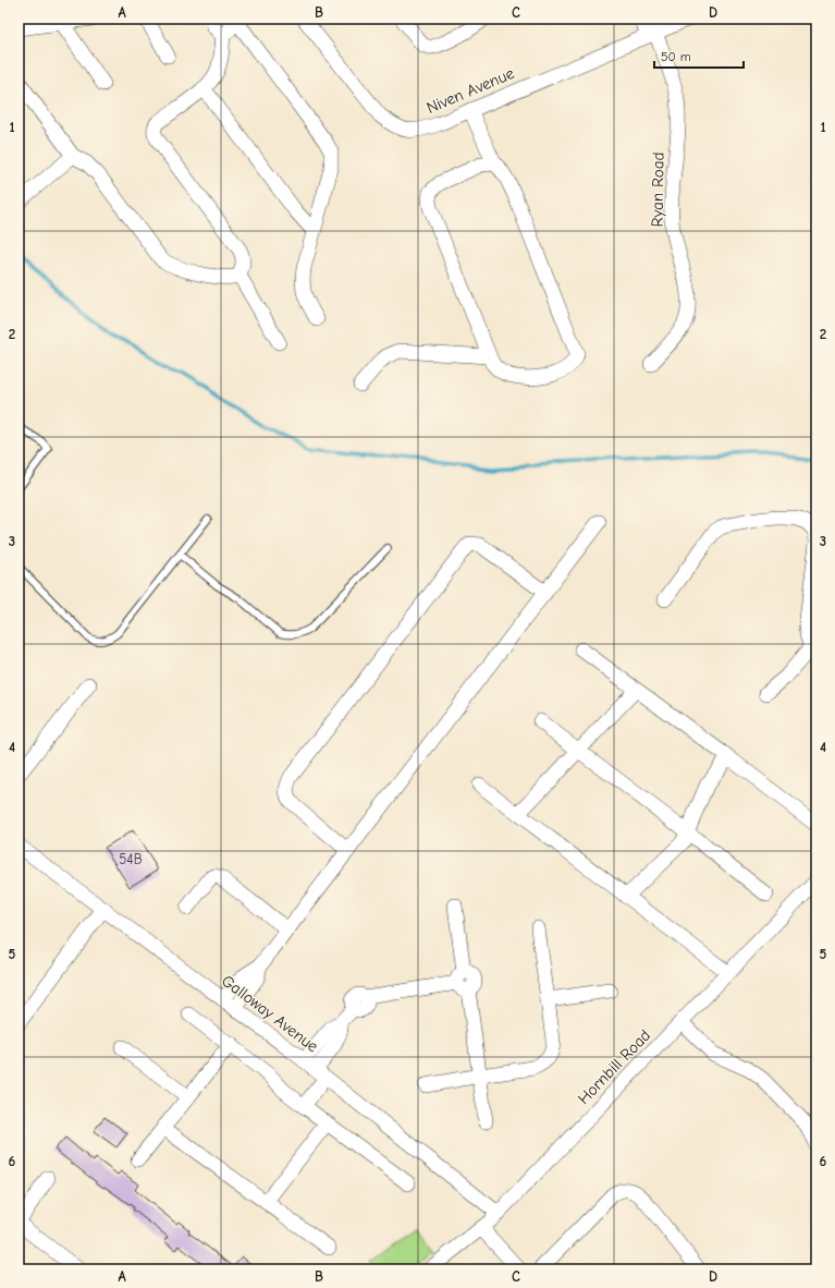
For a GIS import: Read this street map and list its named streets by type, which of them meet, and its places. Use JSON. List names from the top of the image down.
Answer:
{
  "streets": {
    "street": [
      "Niven Avenue",
      "Ryan Road",
      "Galloway Avenue",
      "Hornbill Road"
    ]
  },
  "crossings": [
    ["Niven Avenue", "Ryan Road"],
    ["Galloway Avenue", "Hornbill Road"]
  ],
  "house_numbers": ["54B"],
  "scale_bar": "50 m",
  "grid": {
    "columns": [
      "A",
      "B",
      "C",
      "D"
    ],
    "rows": [
      "1",
      "2",
      "3",
      "4",
      "5",
      "6"
    ]
  }
}
